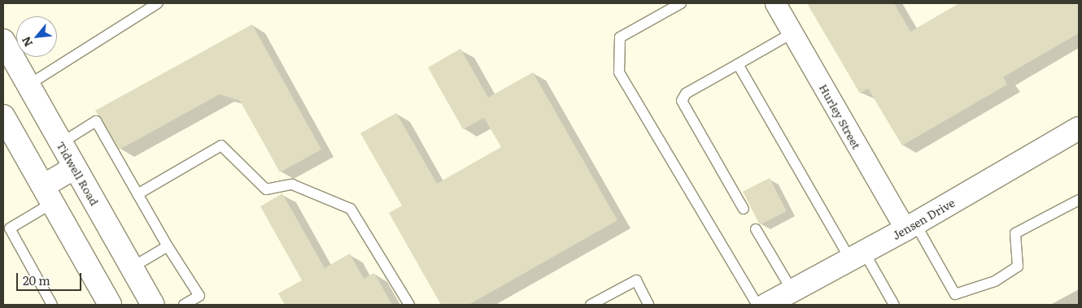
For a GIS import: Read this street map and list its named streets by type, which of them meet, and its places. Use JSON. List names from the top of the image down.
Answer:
{
  "streets": {
    "main road": ["Tidwell Road", "Jensen Drive"],
    "street": ["Hurley Street"]
  },
  "crossings": [
    ["Hurley Street", "Jensen Drive"]
  ],
  "scale_bar": "20 m",
  "north": "bottom left"
}
